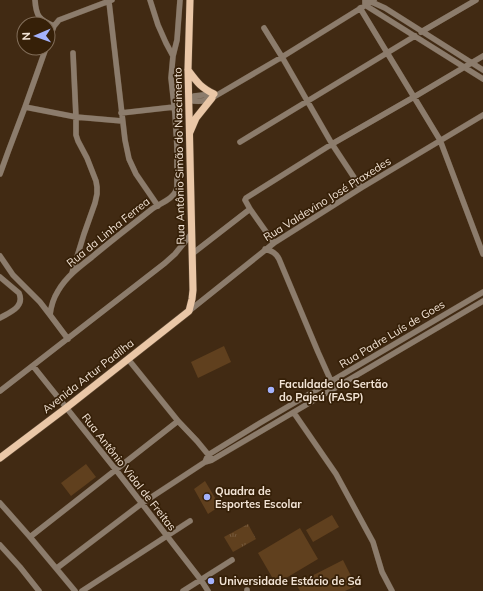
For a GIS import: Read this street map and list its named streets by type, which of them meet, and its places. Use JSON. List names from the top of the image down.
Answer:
{
  "streets": {
    "main road": ["Rua Antônio Simão do Nascimento", "Avenida Artur Padilha"],
    "street": [
      "Rua Valdevino José Praxedes",
      "Rua da Linha Ferrea",
      "Rua Padre Luís de Goes",
      "Rua Antônio Vidal de Freitas"
    ]
  },
  "crossings": [
    ["Rua Antônio Simão do Nascimento", "Rua Valdevino José Praxedes"],
    ["Rua Antônio Simão do Nascimento", "Avenida Artur Padilha"],
    ["Rua Valdevino José Praxedes", "Avenida Artur Padilha"],
    ["Avenida Artur Padilha", "Rua Antônio Vidal de Freitas"]
  ],
  "places": ["Faculdade do Sertão do Pajeú (FASP)", "Quadra de Esportes Escolar", "Universidade Estácio de Sá"],
  "north": "left"
}
